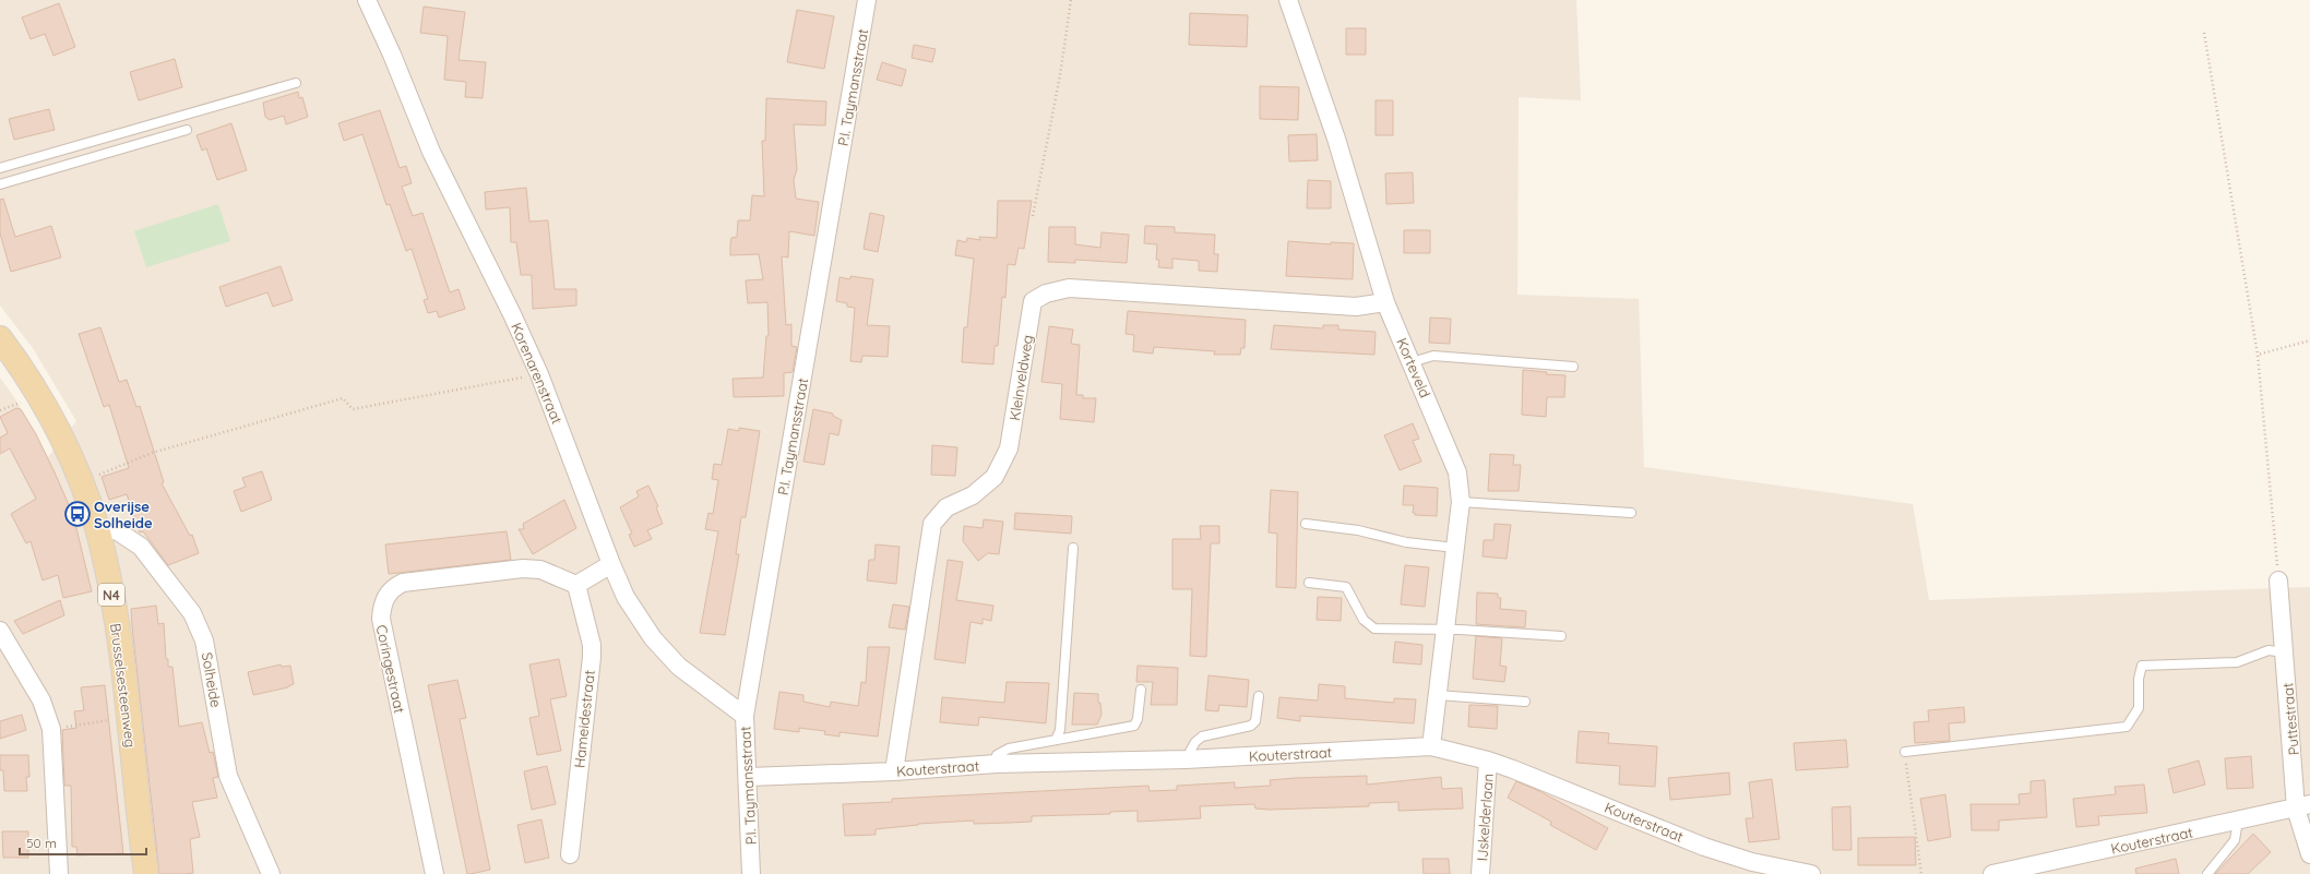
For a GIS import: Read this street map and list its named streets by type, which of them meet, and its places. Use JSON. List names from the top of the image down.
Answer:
{
  "streets": {
    "main road": ["N4", "Brusselsesteenweg"],
    "street": [
      "P.I. Taymansstraat",
      "Korteveld",
      "Korenarenstraat",
      "Kleinveldweg",
      "Coringestraat",
      "Solheide",
      "Hameidestraat",
      "Puttestraat",
      "Kouterstraat",
      "IJskelderlaan"
    ]
  },
  "crossings": [
    ["P.I. Taymansstraat", "Korenarenstraat"],
    ["P.I. Taymansstraat", "Kouterstraat"],
    ["Korteveld", "Kleinveldweg"],
    ["Korteveld", "Kouterstraat"],
    ["Kleinveldweg", "Kouterstraat"],
    ["Coringestraat", "Hameidestraat"],
    ["Solheide", "Brusselsesteenweg"],
    ["Puttestraat", "Kouterstraat"],
    ["Kouterstraat", "IJskelderlaan"]
  ],
  "places": {
    "bus stop": ["Overijse Solheide"]
  },
  "scale_bar": "50 m"
}
